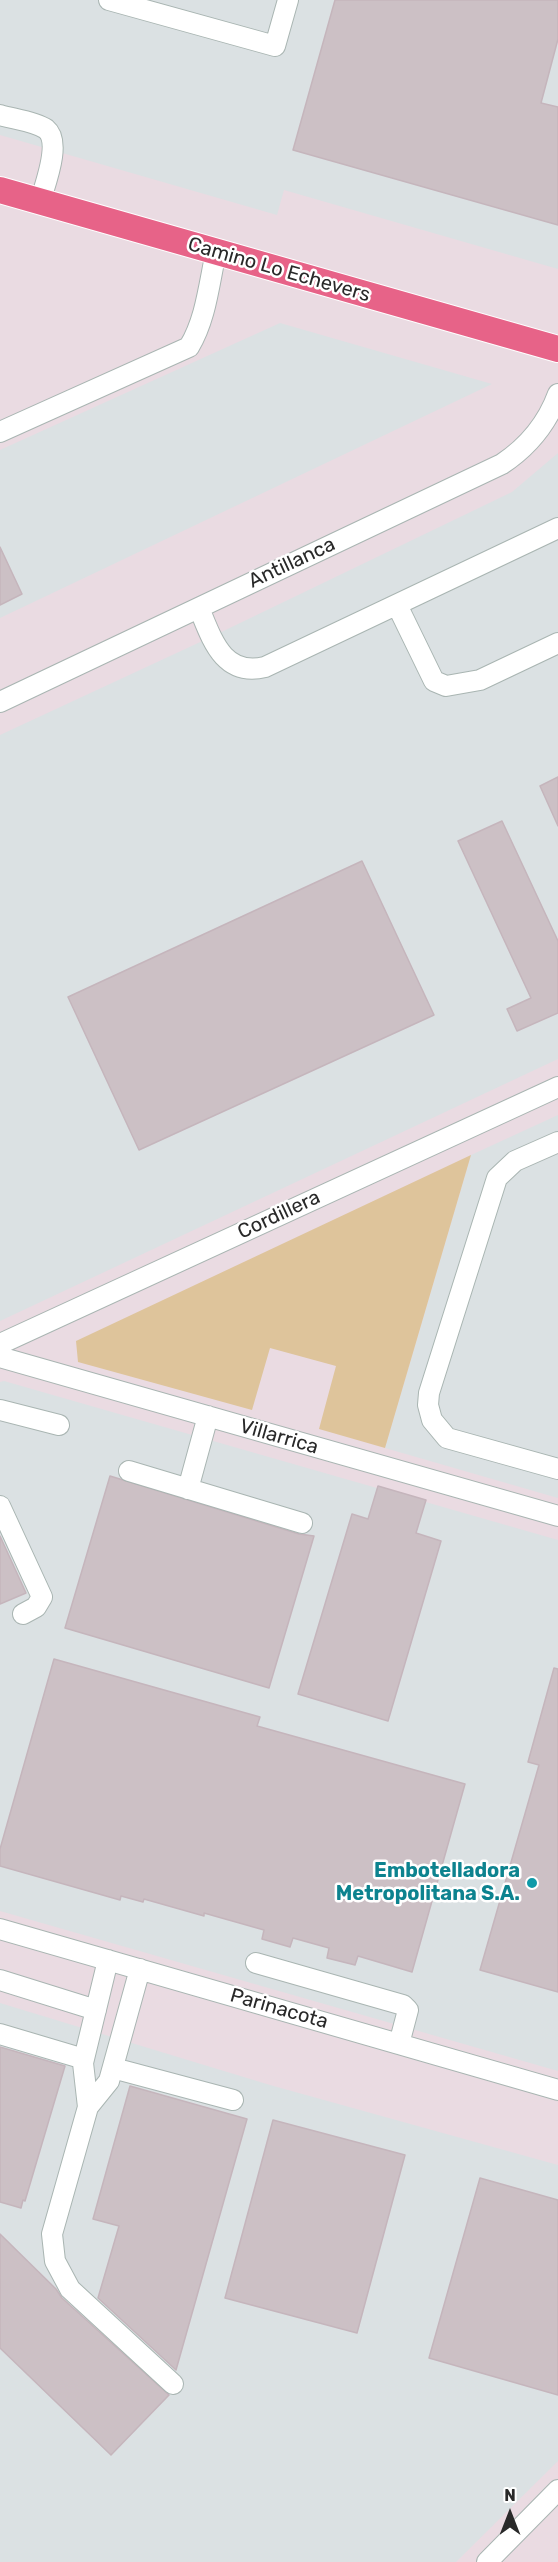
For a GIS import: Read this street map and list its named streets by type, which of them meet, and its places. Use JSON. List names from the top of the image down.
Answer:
{
  "streets": {
    "main road": ["Camino Lo Echevers"],
    "street": [
      "Antillanca",
      "Cordillera",
      "Villarrica",
      "Parinacota"
    ]
  },
  "places": ["Embotelladora Metropolitana S.A."],
  "north": "top"
}
